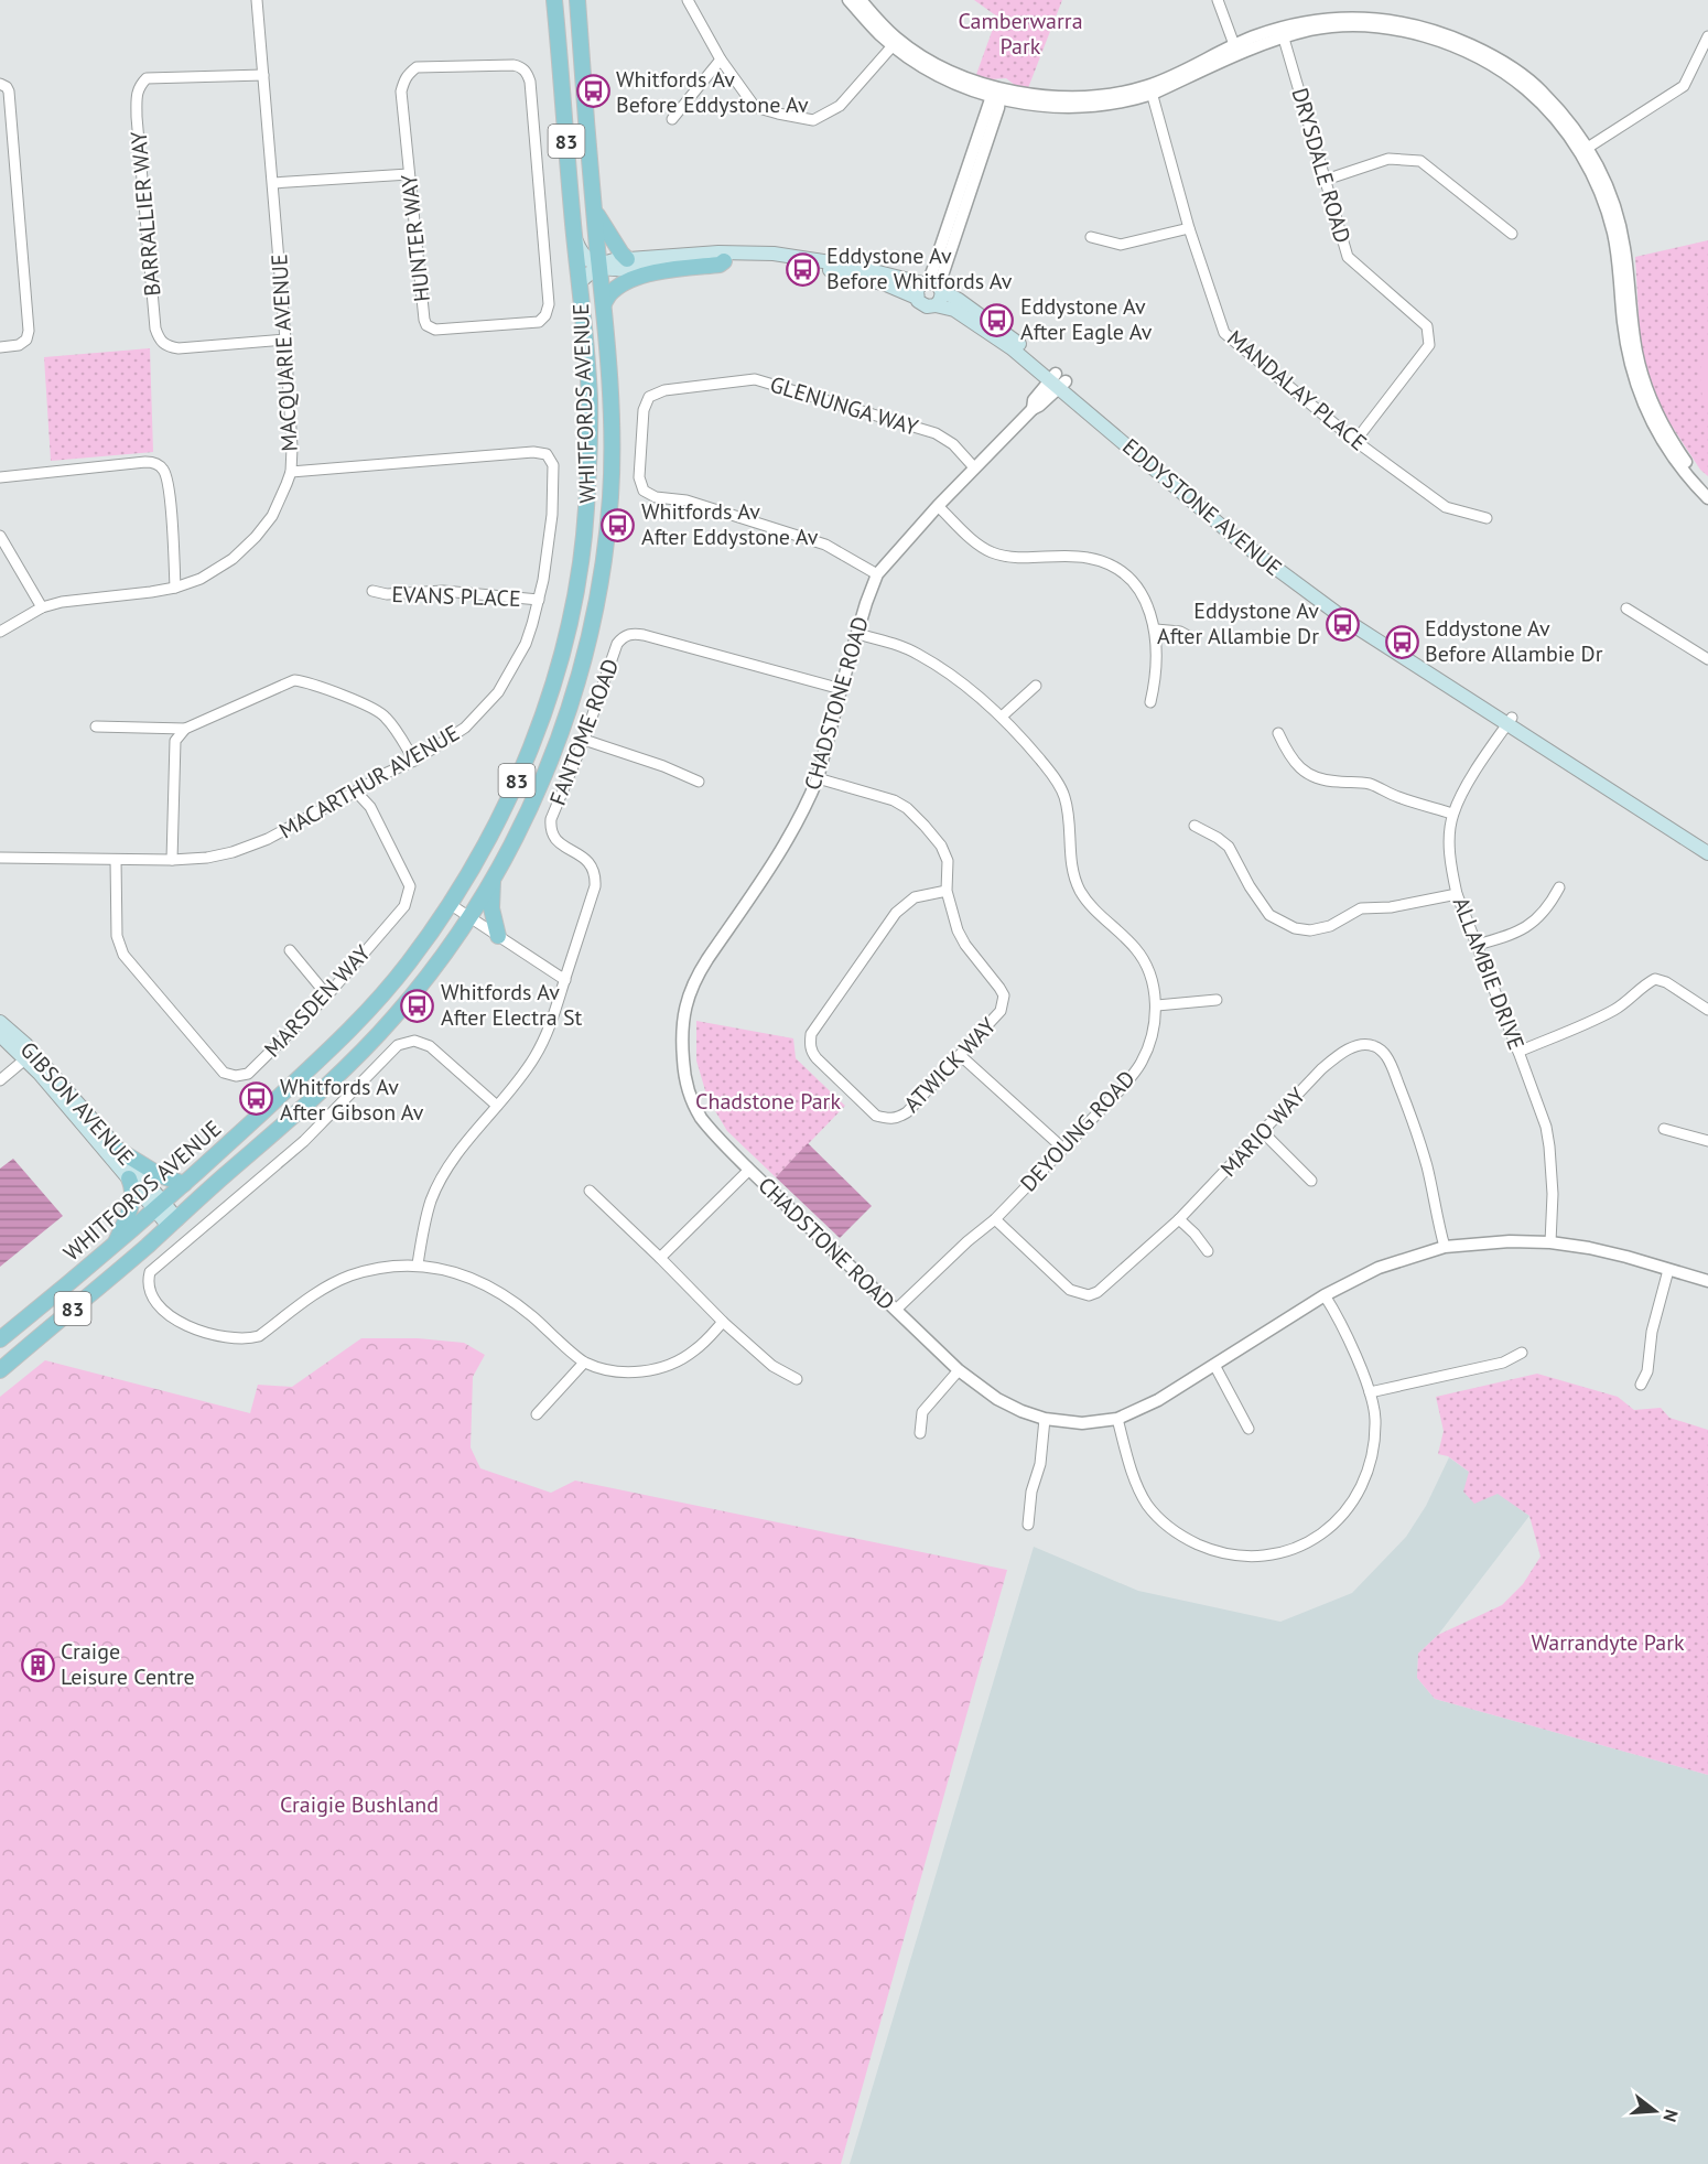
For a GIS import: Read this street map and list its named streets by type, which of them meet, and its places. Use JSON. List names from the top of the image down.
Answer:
{
  "streets": {
    "main road": [
      "83",
      "WHITFORDS AVENUE",
      "EDDYSTONE AVENUE",
      "GIBSON AVENUE"
    ],
    "street": [
      "DRYSDALE ROAD",
      "BARRALLIER WAY",
      "HUNTER WAY",
      "MACQUARIE AVENUE",
      "MANDALAY PLACE",
      "GLENUNGA WAY",
      "EVANS PLACE",
      "CHADSTONE ROAD",
      "FANTOME ROAD",
      "MACARTHUR AVENUE",
      "ALLAMBIE DRIVE",
      "MARSDEN WAY",
      "ATWICK WAY",
      "DEYOUNG ROAD",
      "MARIO WAY"
    ]
  },
  "crossings": [
    ["DRYSDALE ROAD", "MANDALAY PLACE"],
    ["BARRALLIER WAY", "MACQUARIE AVENUE"],
    ["MACQUARIE AVENUE", "MACARTHUR AVENUE"],
    ["WHITFORDS AVENUE", "EDDYSTONE AVENUE"],
    ["WHITFORDS AVENUE", "GIBSON AVENUE"],
    ["GLENUNGA WAY", "CHADSTONE ROAD"],
    ["EDDYSTONE AVENUE", "CHADSTONE ROAD"],
    ["EDDYSTONE AVENUE", "ALLAMBIE DRIVE"],
    ["EVANS PLACE", "MACARTHUR AVENUE"],
    ["CHADSTONE ROAD", "FANTOME ROAD"],
    ["CHADSTONE ROAD", "ALLAMBIE DRIVE"],
    ["CHADSTONE ROAD", "ATWICK WAY"],
    ["CHADSTONE ROAD", "DEYOUNG ROAD"],
    ["CHADSTONE ROAD", "MARIO WAY"],
    ["MACARTHUR AVENUE", "MARSDEN WAY"],
    ["DEYOUNG ROAD", "MARIO WAY"]
  ],
  "parks": [
    "Camberwarra Park",
    "Chadstone Park",
    "Warrandyte Park",
    "Craigie Bushland"
  ],
  "places": {
    "bus stop": [
      "Whitfords Av Before Eddystone Av",
      "Eddystone Av Before Whitfords Av",
      "Eddystone Av After Eagle Av",
      "Whitfords Av After Eddystone Av",
      "Eddystone Av After Allambie Dr",
      "Eddystone Av Before Allambie Dr",
      "Whitfords Av After Electra St",
      "Whitfords Av After Gibson Av"
    ],
    "building": ["Craige Leisure Centre"]
  },
  "north": "right"
}
